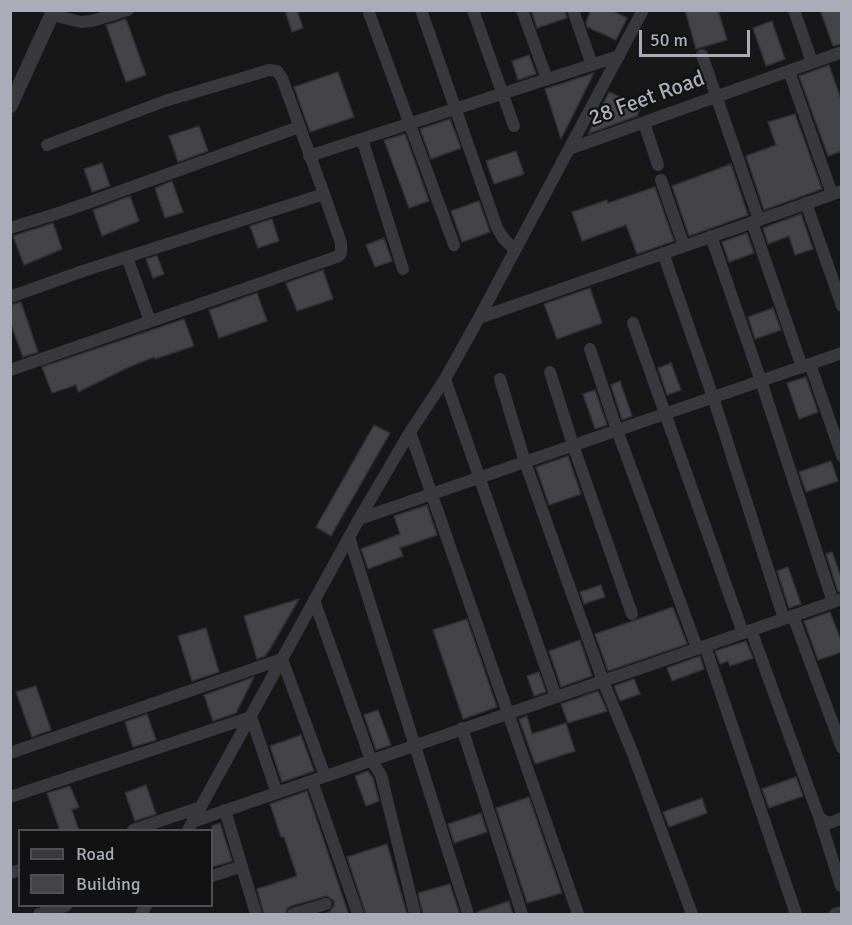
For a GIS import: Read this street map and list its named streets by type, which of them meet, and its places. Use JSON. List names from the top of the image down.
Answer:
{
  "streets": {
    "street": ["28 Feet Road"]
  },
  "legend": ["Road", "Building"],
  "scale_bar": "50 m"
}
